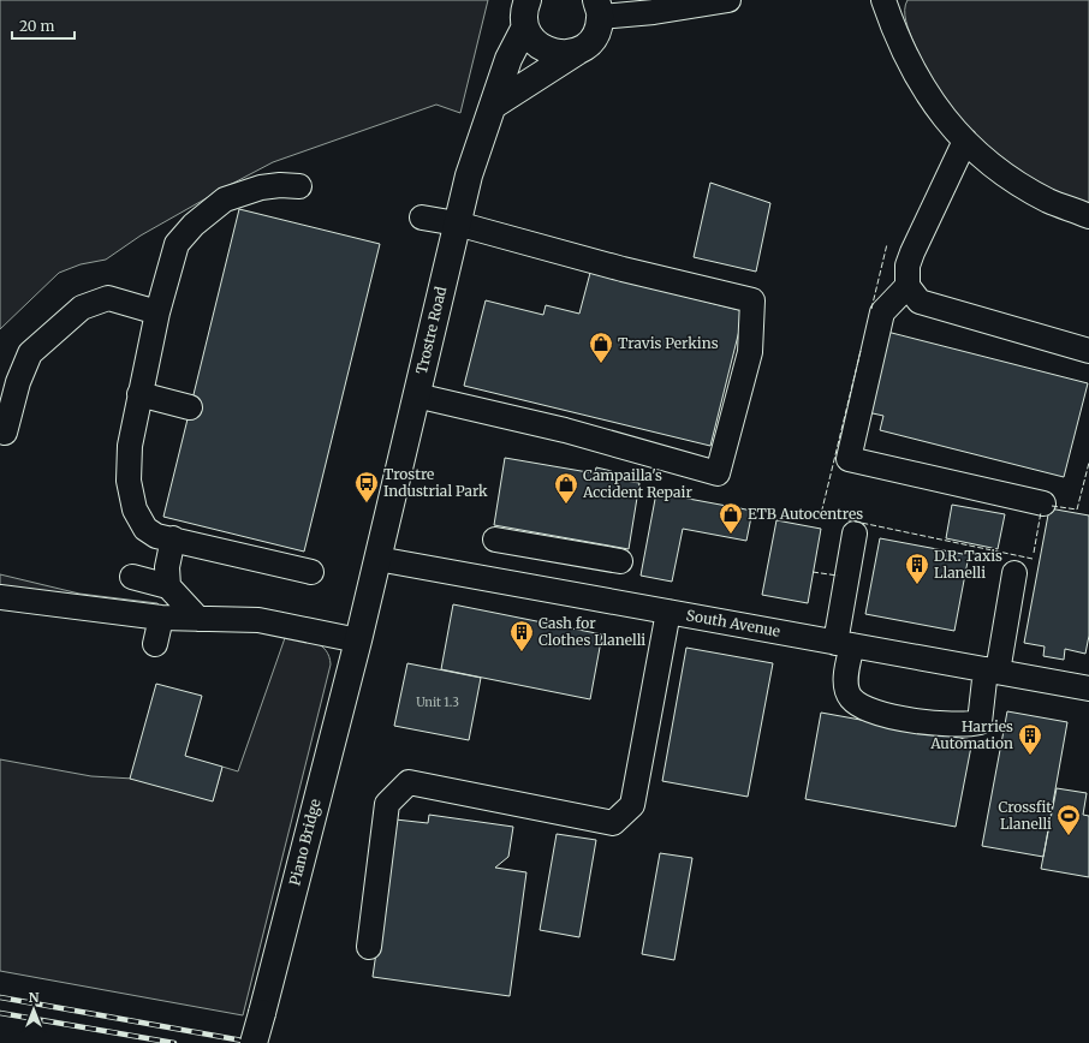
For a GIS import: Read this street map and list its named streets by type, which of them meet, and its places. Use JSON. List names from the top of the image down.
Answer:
{
  "streets": {
    "main road": ["Trostre Road", "Piano Bridge"],
    "street": ["South Avenue"]
  },
  "crossings": [
    ["Trostre Road", "South Avenue"],
    ["Trostre Road", "Piano Bridge"]
  ],
  "places": {
    "shop": ["Travis Perkins", "Campailla's Accident Repair", "ETB Autocentres"],
    "bus stop": ["Trostre Industrial Park"],
    "building": ["D.R. Taxis Llanelli", "Cash for Clothes Llanelli", "Harries Automation"],
    "sports": ["Crossfit Llanelli"]
  },
  "house_numbers": ["Unit 1.3"],
  "scale_bar": "20 m",
  "north": "top"
}
